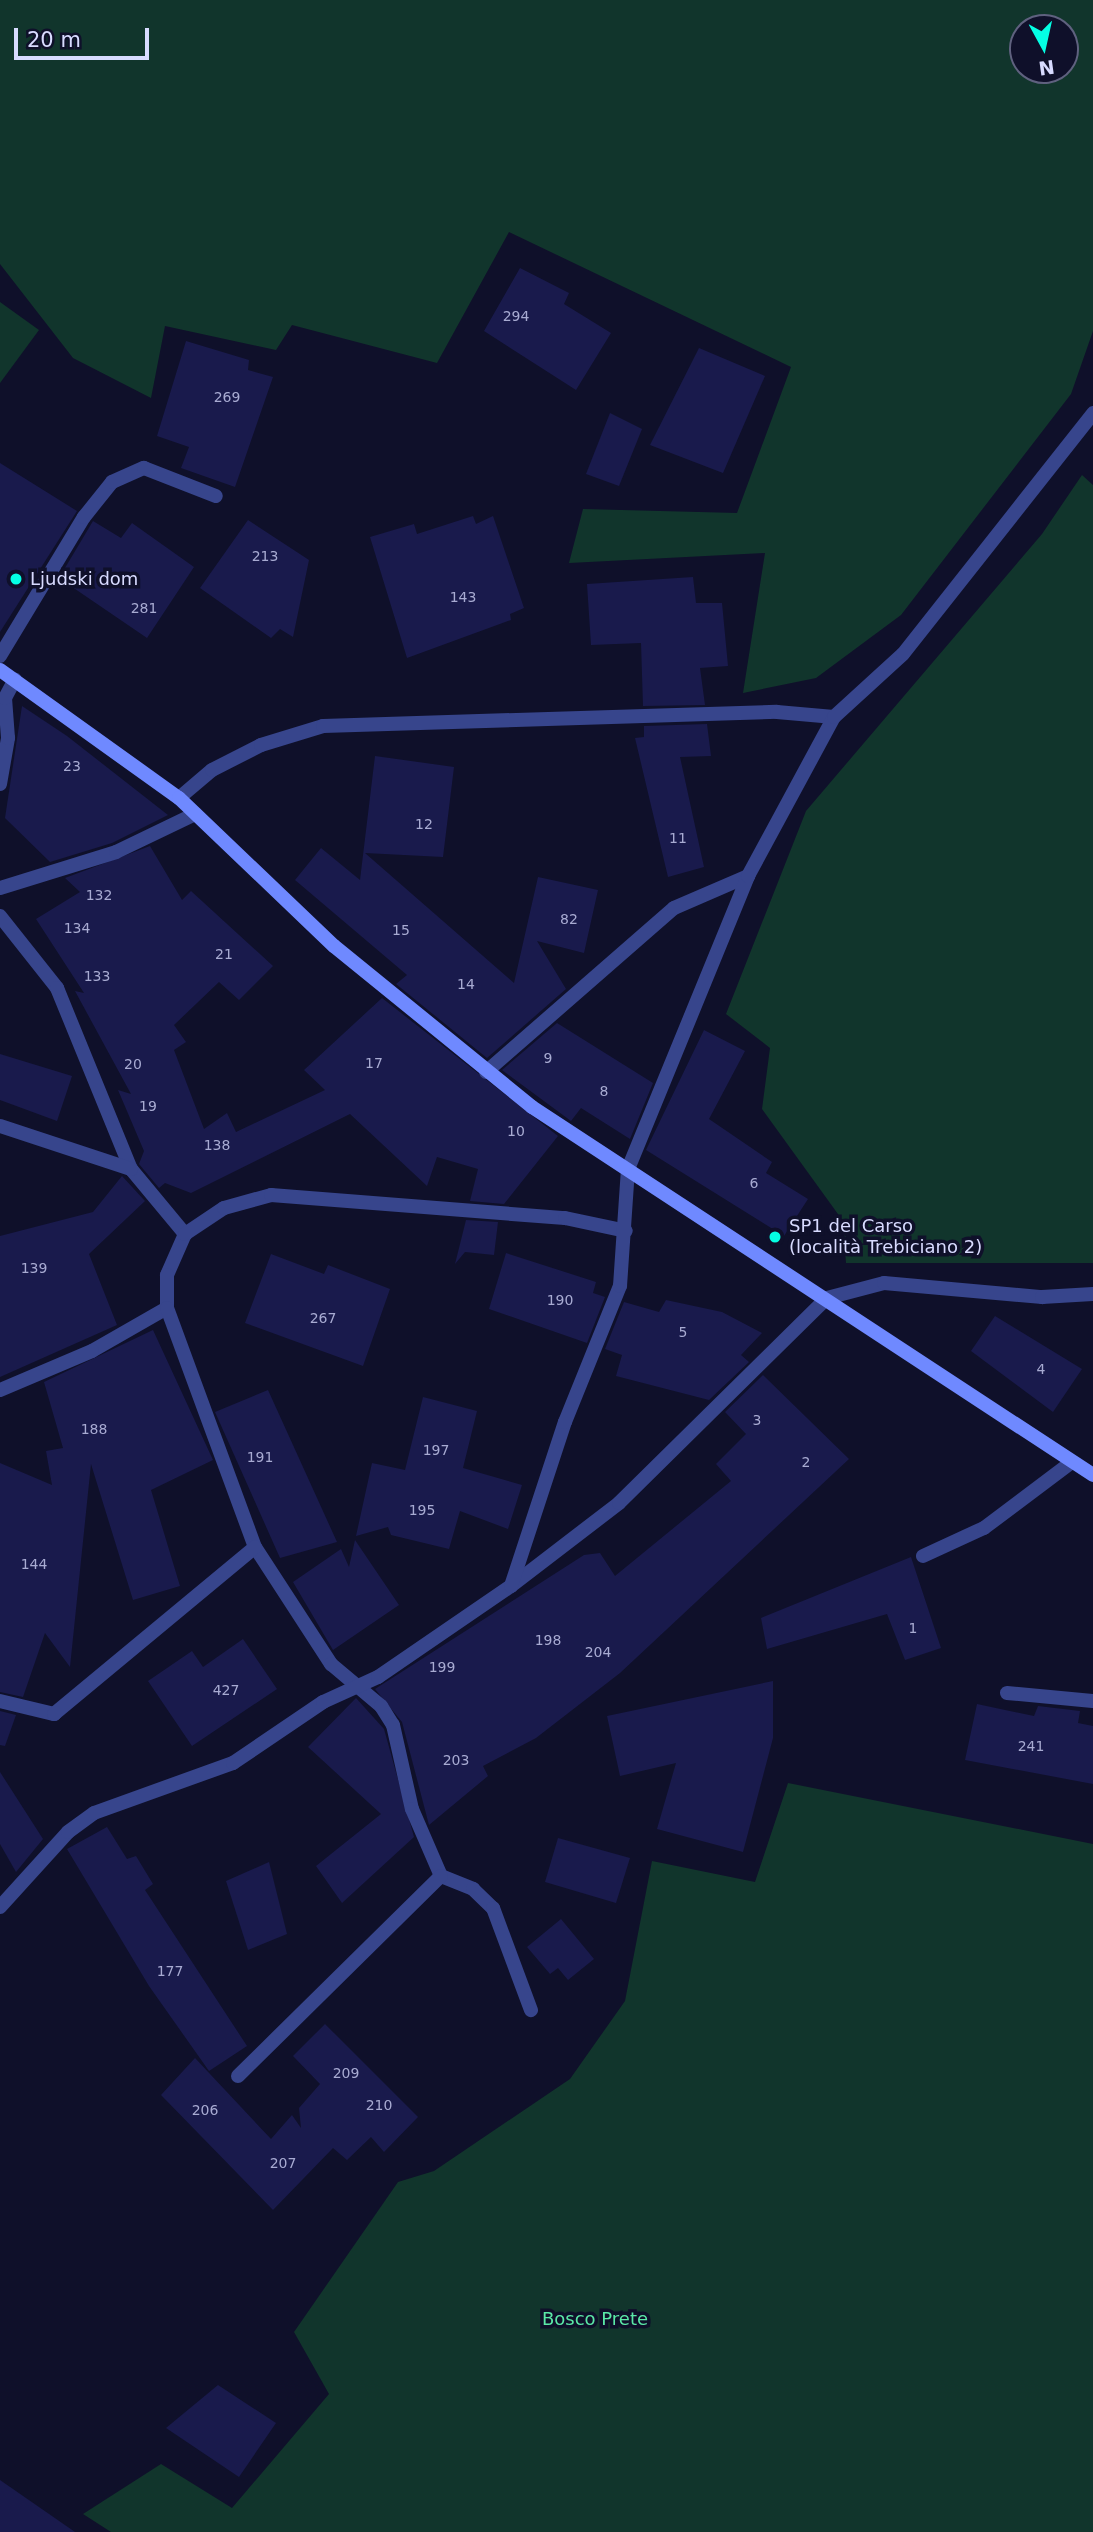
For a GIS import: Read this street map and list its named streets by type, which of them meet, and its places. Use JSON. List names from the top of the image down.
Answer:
{
  "parks": ["Bosco Prete"],
  "places": ["Ljudski dom", "SP1 del Carso (località Trebiciano 2)"],
  "house_numbers": [
    "294",
    "269",
    "213",
    "143",
    "281",
    "23",
    "12",
    "11",
    "132",
    "82",
    "134",
    "15",
    "21",
    "133",
    "14",
    "9",
    "17",
    "20",
    "8",
    "19",
    "10",
    "138",
    "6",
    "139",
    "190",
    "267",
    "5",
    "4",
    "3",
    "188",
    "197",
    "191",
    "2",
    "195",
    "144",
    "1",
    "198",
    "204",
    "199",
    "427",
    "241",
    "203",
    "177",
    "209",
    "210",
    "206",
    "207"
  ],
  "scale_bar": "20 m",
  "north": "bottom"
}
